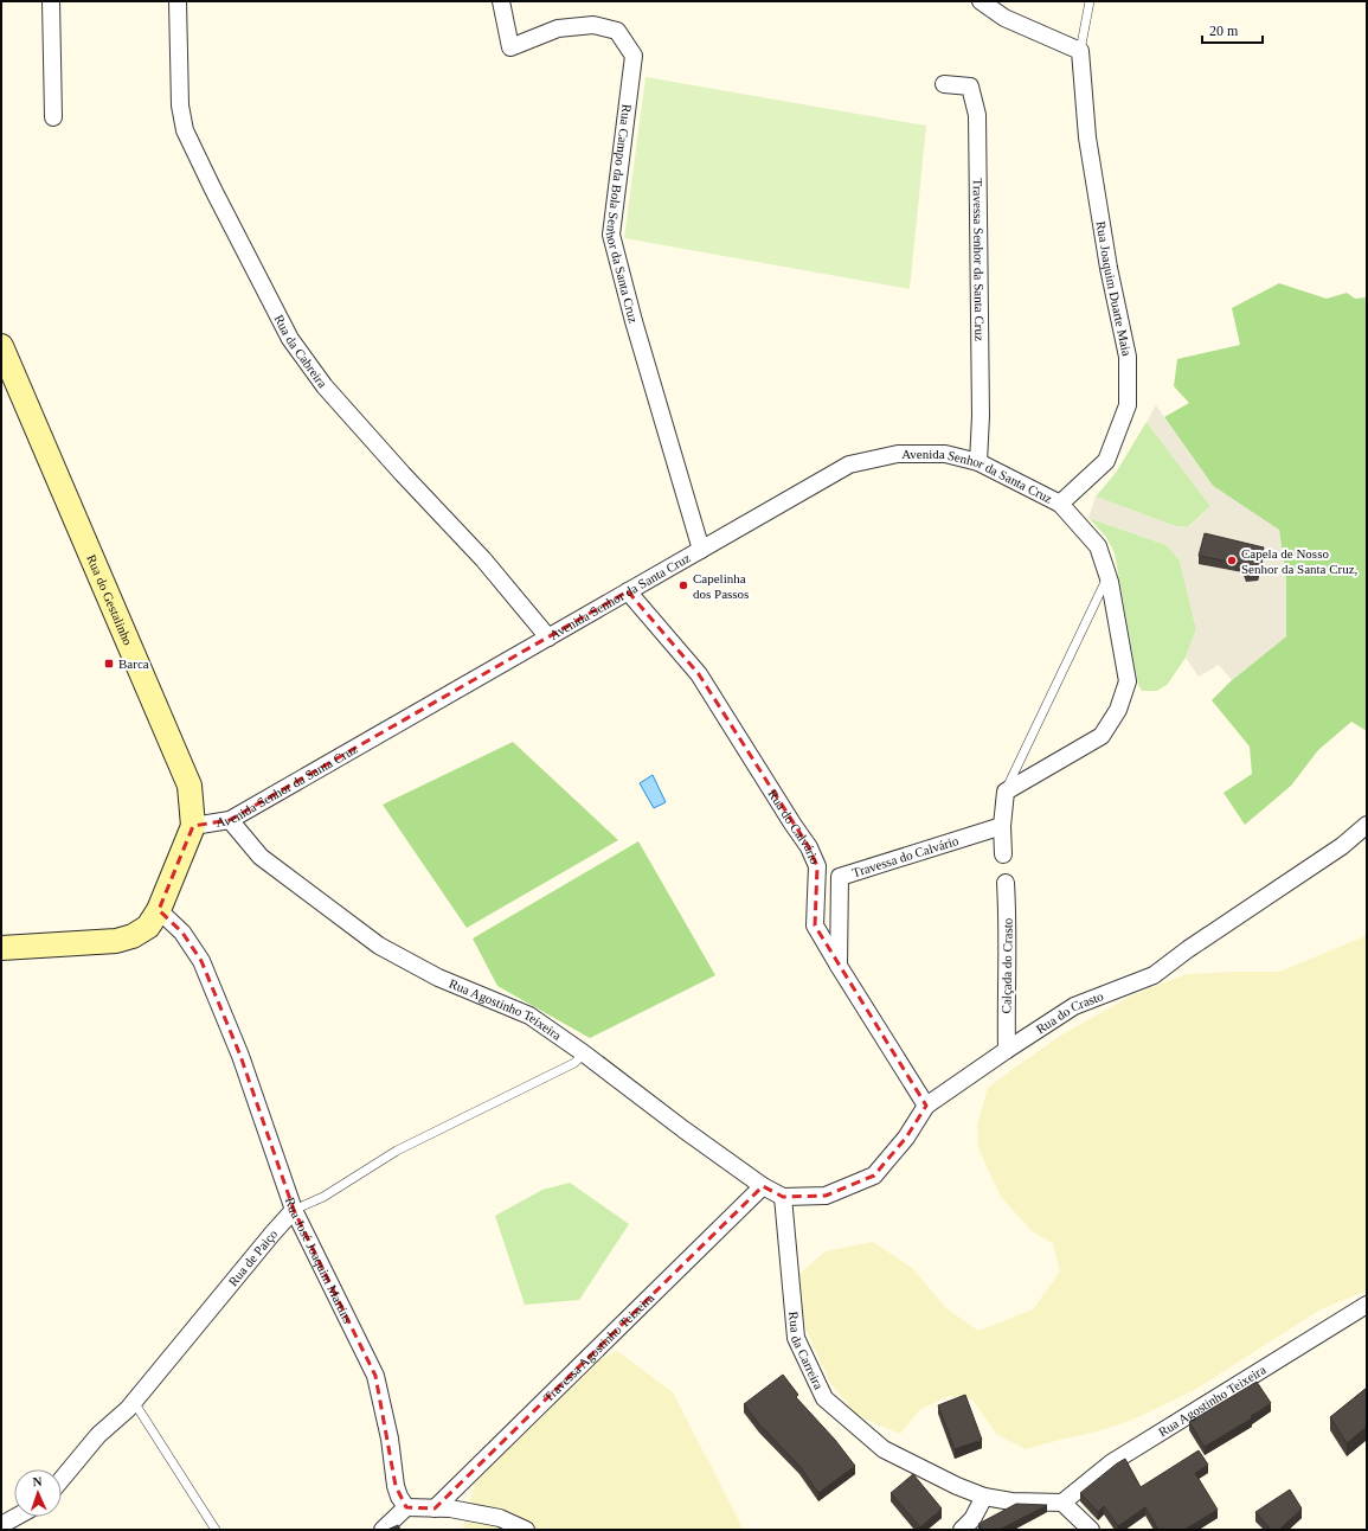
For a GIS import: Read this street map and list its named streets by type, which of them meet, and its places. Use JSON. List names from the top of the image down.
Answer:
{
  "streets": {
    "street": [
      "Rua Campo da Bola Senhor da Santa Cruz",
      "Travessa Senhor da Santa Cruz",
      "Rua Joaquim Duarte Maia",
      "Rua da Cabreira",
      "Avenida Senhor da Santa Cruz",
      "Rua do Gestalinho",
      "Rua do Calvário",
      "Travessa do Calvário",
      "Calçada do Crasto",
      "Rua Agostinho Teixeira",
      "Rua do Crasto",
      "Rua de Paiço",
      "Rua José Joaquim Martins",
      "Travessa Agostinho Teixeira",
      "Rua da Carreira"
    ]
  },
  "crossings": [
    ["Rua Campo da Bola Senhor da Santa Cruz", "Avenida Senhor da Santa Cruz"],
    ["Travessa Senhor da Santa Cruz", "Avenida Senhor da Santa Cruz"],
    ["Rua Joaquim Duarte Maia", "Avenida Senhor da Santa Cruz"],
    ["Rua da Cabreira", "Avenida Senhor da Santa Cruz"],
    ["Avenida Senhor da Santa Cruz", "Rua do Gestalinho"],
    ["Avenida Senhor da Santa Cruz", "Rua do Calvário"],
    ["Avenida Senhor da Santa Cruz", "Rua Agostinho Teixeira"],
    ["Rua do Gestalinho", "Rua José Joaquim Martins"],
    ["Rua do Calvário", "Travessa do Calvário"],
    ["Rua do Calvário", "Rua do Crasto"],
    ["Calçada do Crasto", "Rua do Crasto"],
    ["Rua Agostinho Teixeira", "Rua do Crasto"],
    ["Rua Agostinho Teixeira", "Rua de Paiço"],
    ["Rua Agostinho Teixeira", "Travessa Agostinho Teixeira"],
    ["Rua Agostinho Teixeira", "Rua da Carreira"],
    ["Rua do Crasto", "Rua da Carreira"],
    ["Rua de Paiço", "Rua José Joaquim Martins"]
  ],
  "places": {
    "other": ["Capela de Nosso Senhor da Santa Cruz,", "Capelinha dos Passos"],
    "transit": ["Barca"]
  },
  "scale_bar": "20 m",
  "north": "top"
}
